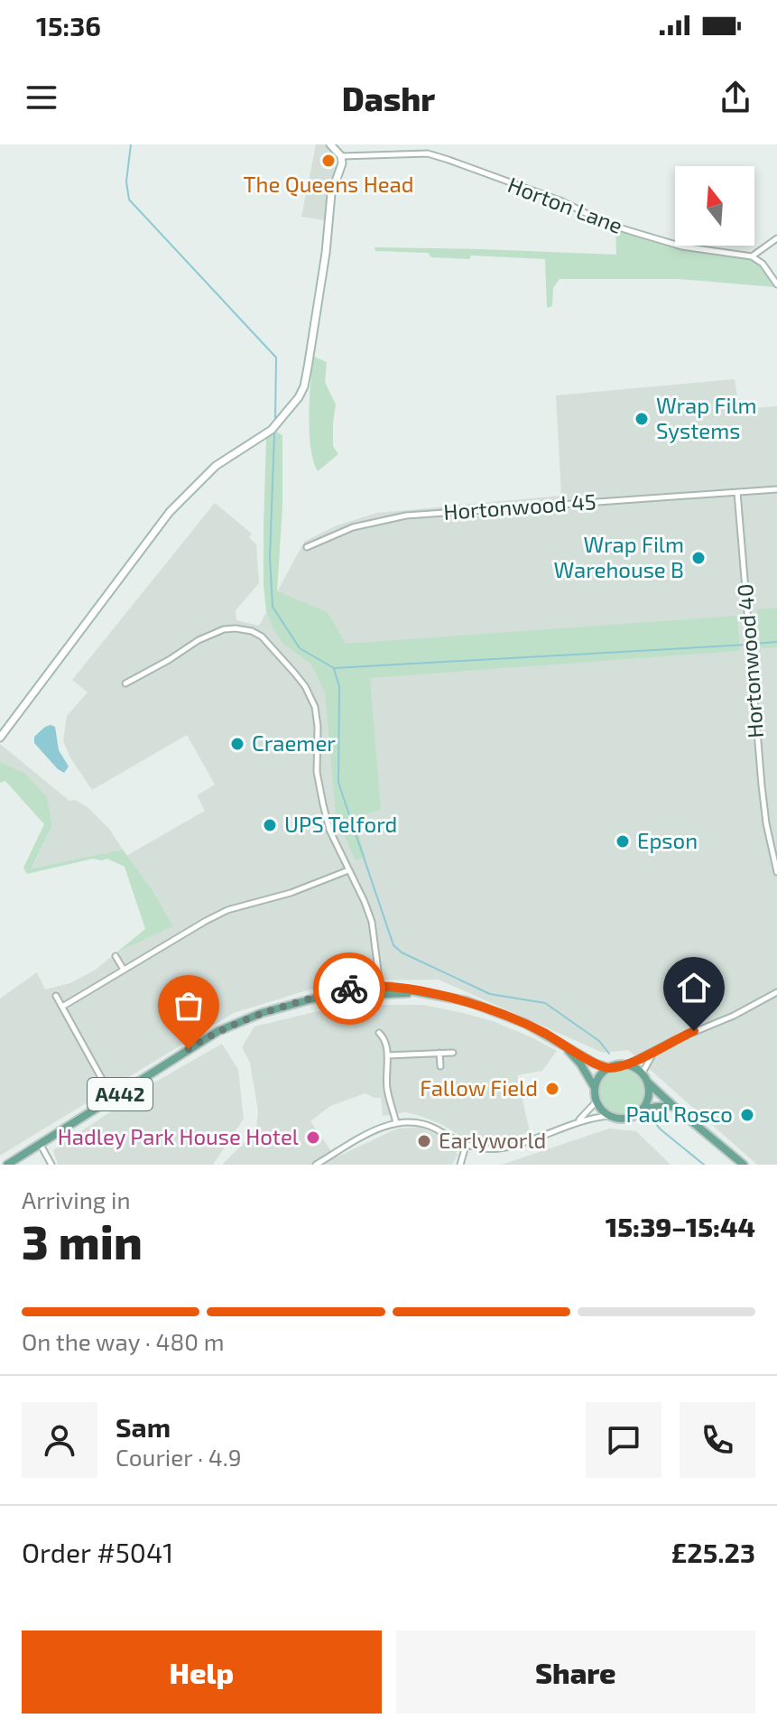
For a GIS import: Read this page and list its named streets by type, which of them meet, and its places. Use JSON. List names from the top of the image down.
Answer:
{
  "streets": {
    "main road": ["A442"],
    "street": ["Horton Lane", "Hortonwood 45", "Hortonwood 40"]
  },
  "crossings": [
    ["Hortonwood 45", "Hortonwood 40"]
  ],
  "places": [
    "The Queens Head",
    "Wrap Film Systems",
    "Wrap Film Warehouse B",
    "Craemer",
    "UPS Telford",
    "Epson",
    "Fallow Field",
    "Paul Rosco",
    "Hadley Park House Hotel",
    "Earlyworld"
  ],
  "north": "top",
  "page": {
    "status": "15:36",
    "header": "Dashr",
    "heading": ["3 min", "Arriving in", "15:39–15:44"],
    "panel": [
      "Sam",
      "Courier · 4.9",
      "Order #5041",
      "£25.23"
    ],
    "bar": "On the way · 480 m",
    "buttons": ["Help", "Share"]
  }
}
